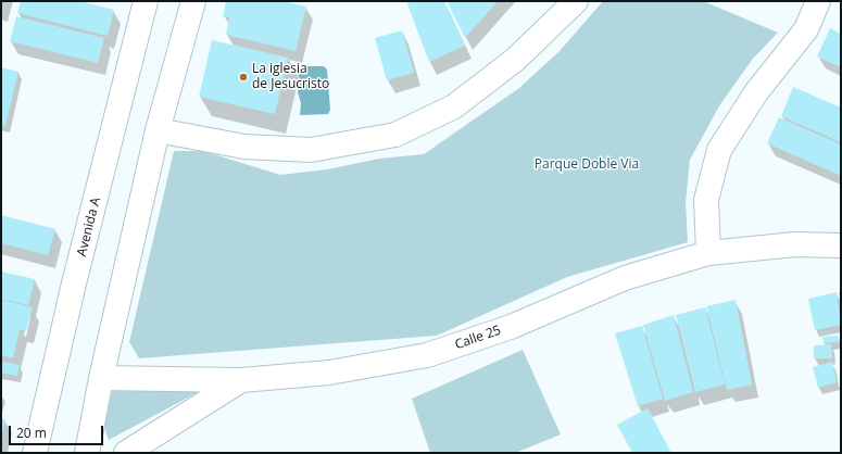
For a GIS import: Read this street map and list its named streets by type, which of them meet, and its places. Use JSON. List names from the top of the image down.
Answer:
{
  "streets": {
    "street": ["Avenida A", "Calle 25"]
  },
  "parks": ["Parque Doble Via"],
  "places": ["La iglesia de Jesucristo"],
  "scale_bar": "20 m"
}
